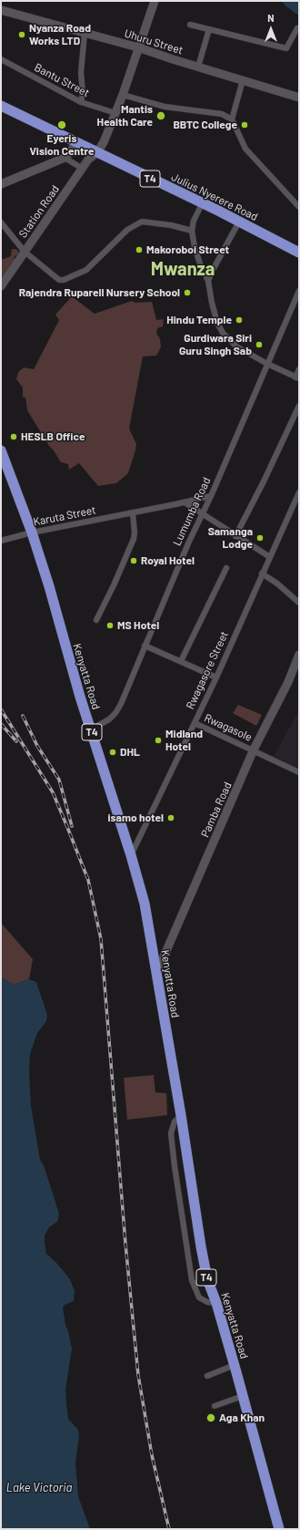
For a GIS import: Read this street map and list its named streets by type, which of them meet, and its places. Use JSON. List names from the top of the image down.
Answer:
{
  "streets": {
    "highway": ["T4", "Julius Nyerere Road", "Kenyatta Road"],
    "main road": ["Uhuru Street", "Station Road", "Pamba Road"],
    "street": [
      "Bantu Street",
      "Lumumba Road",
      "Karuta Street",
      "Rwagasore Street",
      "Rwagasole"
    ]
  },
  "crossings": [
    ["Uhuru Street", "Bantu Street"],
    ["Uhuru Street", "Station Road"],
    ["Bantu Street", "Station Road"],
    ["Julius Nyerere Road", "Station Road"],
    ["Lumumba Road", "Karuta Street"],
    ["Lumumba Road", "Kenyatta Road"],
    ["Karuta Street", "Kenyatta Road"],
    ["Rwagasore Street", "Kenyatta Road"],
    ["Rwagasore Street", "Rwagasole"],
    ["Kenyatta Road", "Pamba Road"],
    ["Rwagasole", "Pamba Road"]
  ],
  "districts": ["Mwanza"],
  "water": ["Lake Victoria"],
  "places": [
    "Nyanza Road Works LTD",
    "Mantis Health Care",
    "Eyeris Vision Centre",
    "BBTC College",
    "Makoroboi Street",
    "Rajendra Ruparell Nursery School",
    "Hindu Temple",
    "Gurdiwara Siri Guru Singh Sab",
    "HESLB Office",
    "Samanga Lodge",
    "Royal Hotel",
    "MS Hotel",
    "Midland Hotel",
    "DHL",
    "isamo hotel",
    "Aga Khan"
  ],
  "north": "top"
}
